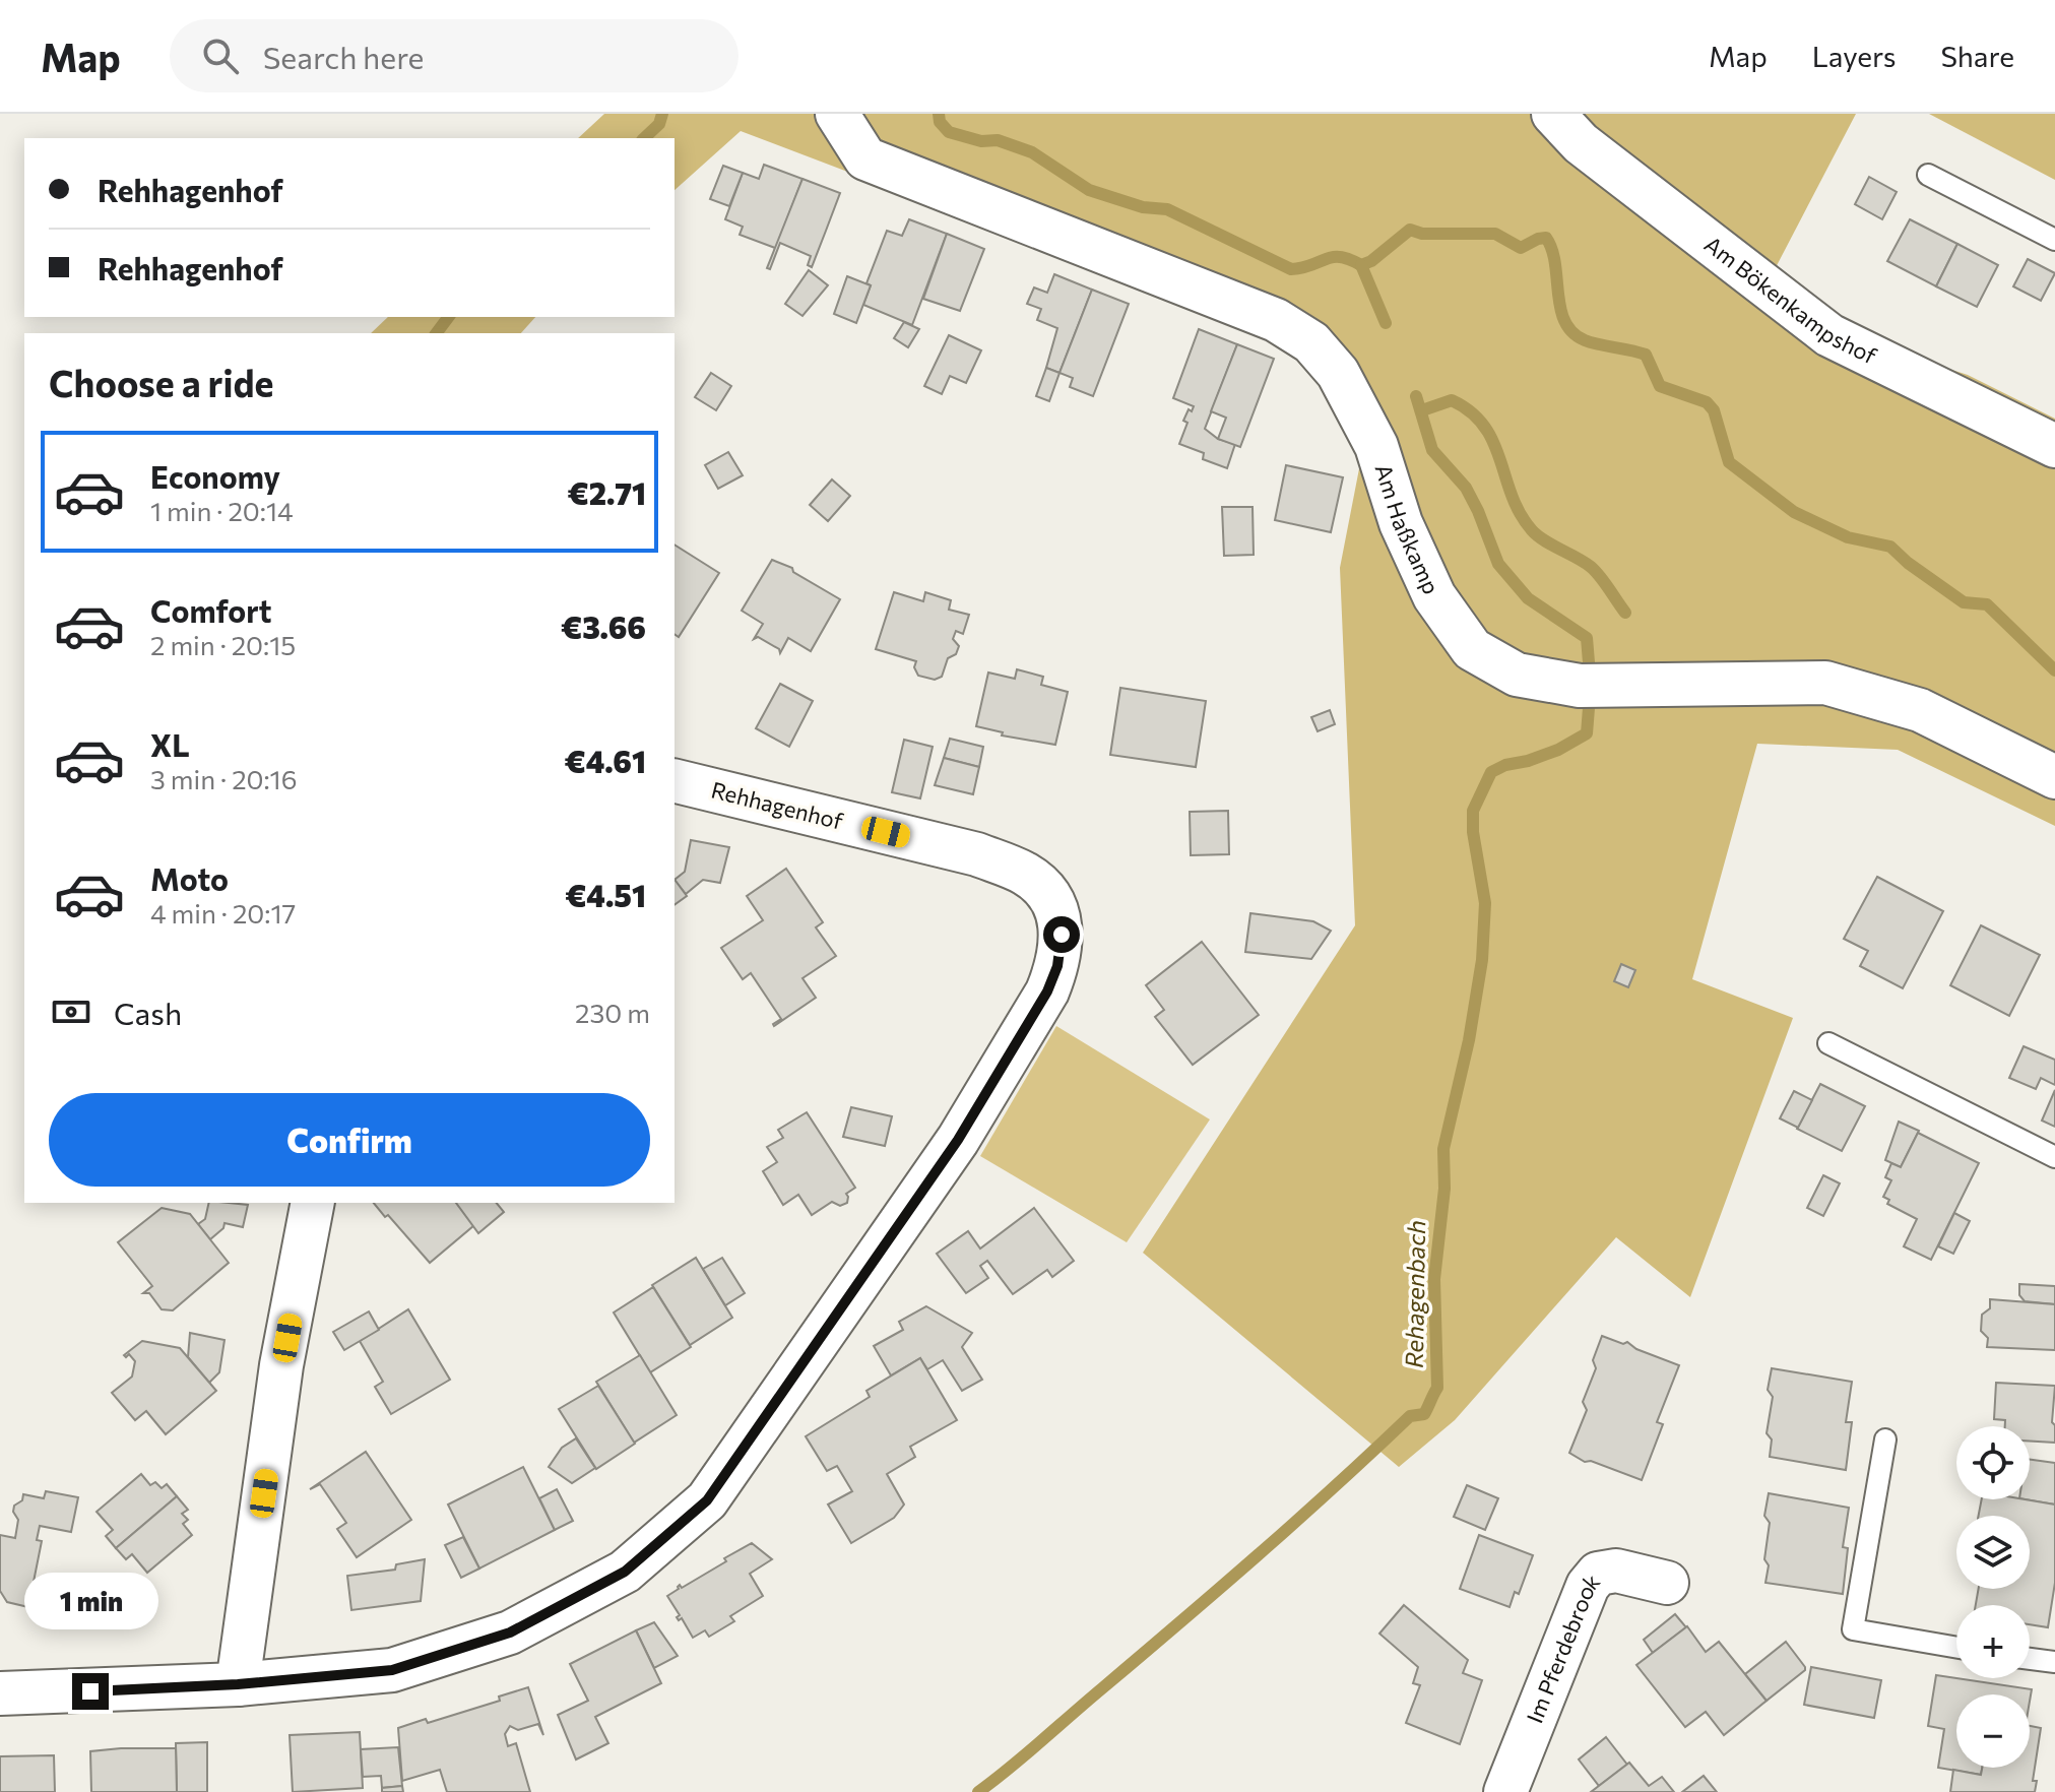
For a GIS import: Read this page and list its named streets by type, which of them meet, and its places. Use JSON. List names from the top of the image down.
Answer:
{
  "streets": {
    "street": [
      "Am Bökenkampshof",
      "Am Haßkamp",
      "Rehhagenhof",
      "Im Pferdebrook"
    ]
  },
  "water": ["Rehagenbach"],
  "page": {
    "header": "Map",
    "search": "Search here",
    "nav": ["Map", "Layers", "Share"],
    "banner": ["Rehhagenhof", "Rehhagenhof"],
    "heading": "Choose a ride",
    "list": [
      {
        "name": "Economy",
        "note": "1 min · 20:14",
        "value": "€2.71"
      },
      {
        "name": "Comfort",
        "note": "2 min · 20:15",
        "value": "€3.66"
      },
      {
        "name": "XL",
        "note": "3 min · 20:16",
        "value": "€4.61"
      },
      {
        "name": "Moto",
        "note": "4 min · 20:17",
        "value": "€4.51"
      }
    ],
    "pay": ["Cash", "230 m"],
    "buttons": "Confirm",
    "map_buttons": ["+", "−"],
    "bubble": "1 min"
  }
}
